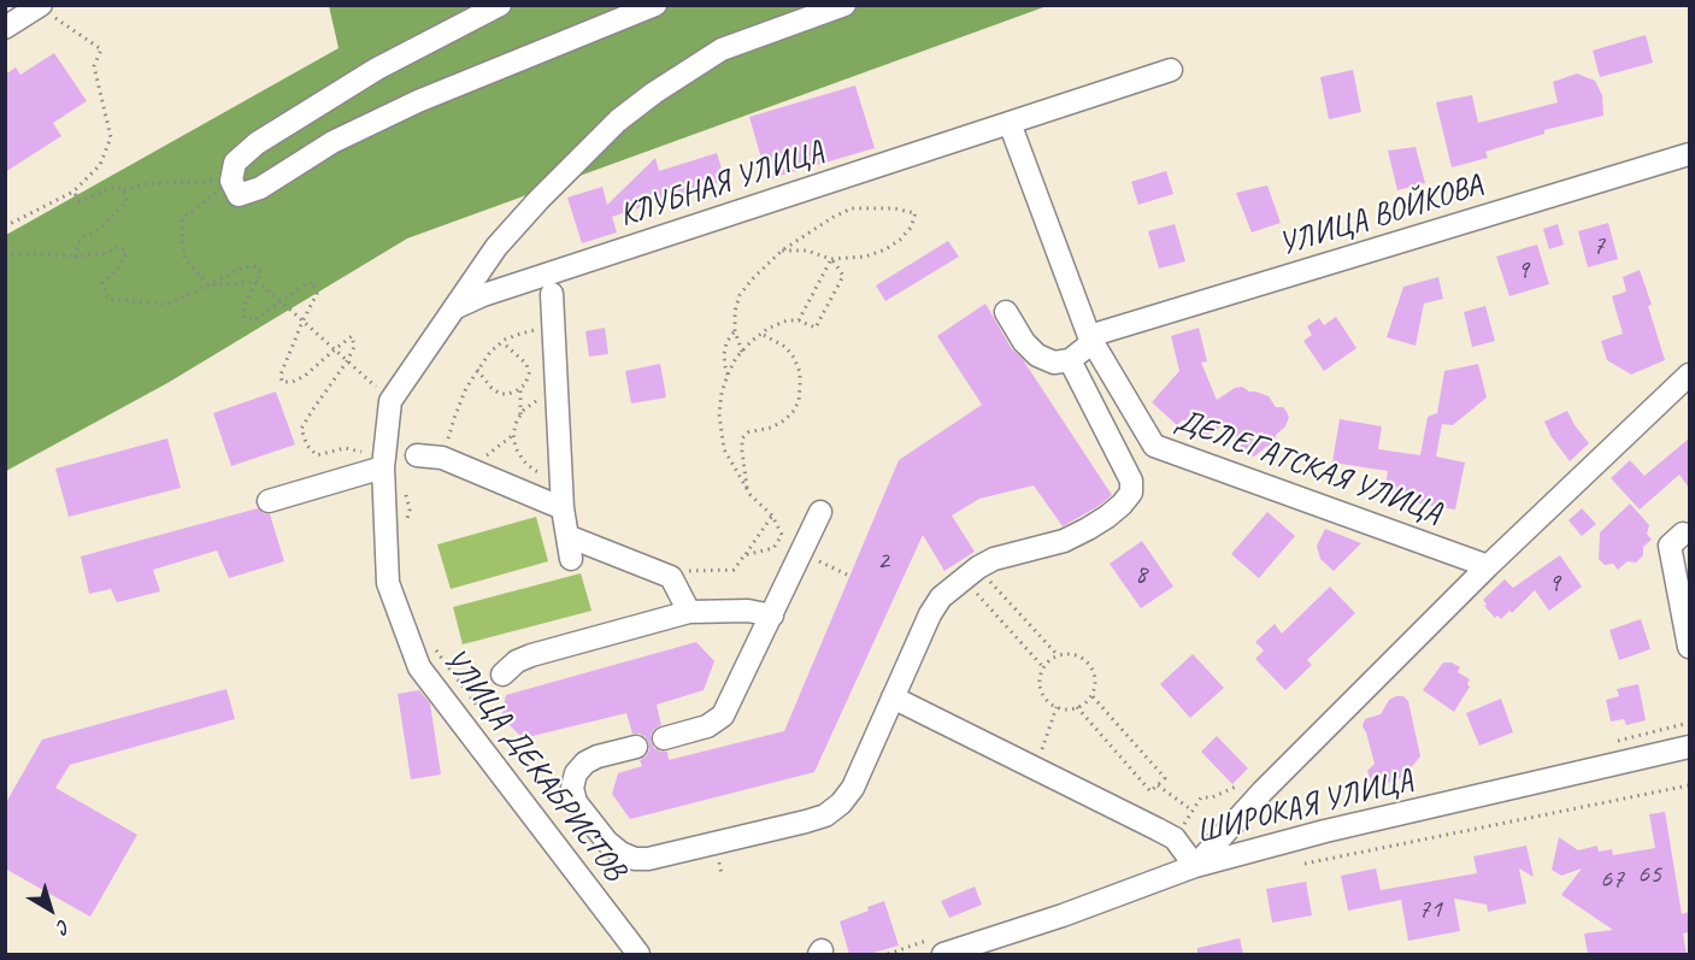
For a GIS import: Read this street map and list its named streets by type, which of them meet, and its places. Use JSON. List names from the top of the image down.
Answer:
{
  "streets": {
    "street": [
      "КЛУБНАЯ УЛИЦА",
      "УЛИЦА ВОЙКОВА",
      "ДЕЛЕГАТСКАЯ УЛИЦА",
      "УЛИЦА ДЕКАБРИСТОВ",
      "ШИРОКАЯ УЛИЦА"
    ]
  },
  "crossings": [
    ["КЛУБНАЯ УЛИЦА", "ДЕЛЕГАТСКАЯ УЛИЦА"],
    ["КЛУБНАЯ УЛИЦА", "УЛИЦА ДЕКАБРИСТОВ"],
    ["УЛИЦА ВОЙКОВА", "ДЕЛЕГАТСКАЯ УЛИЦА"]
  ],
  "house_numbers": [
    "7",
    "9",
    "2",
    "8",
    "9",
    "65",
    "67",
    "71"
  ],
  "north": "bottom right"
}
